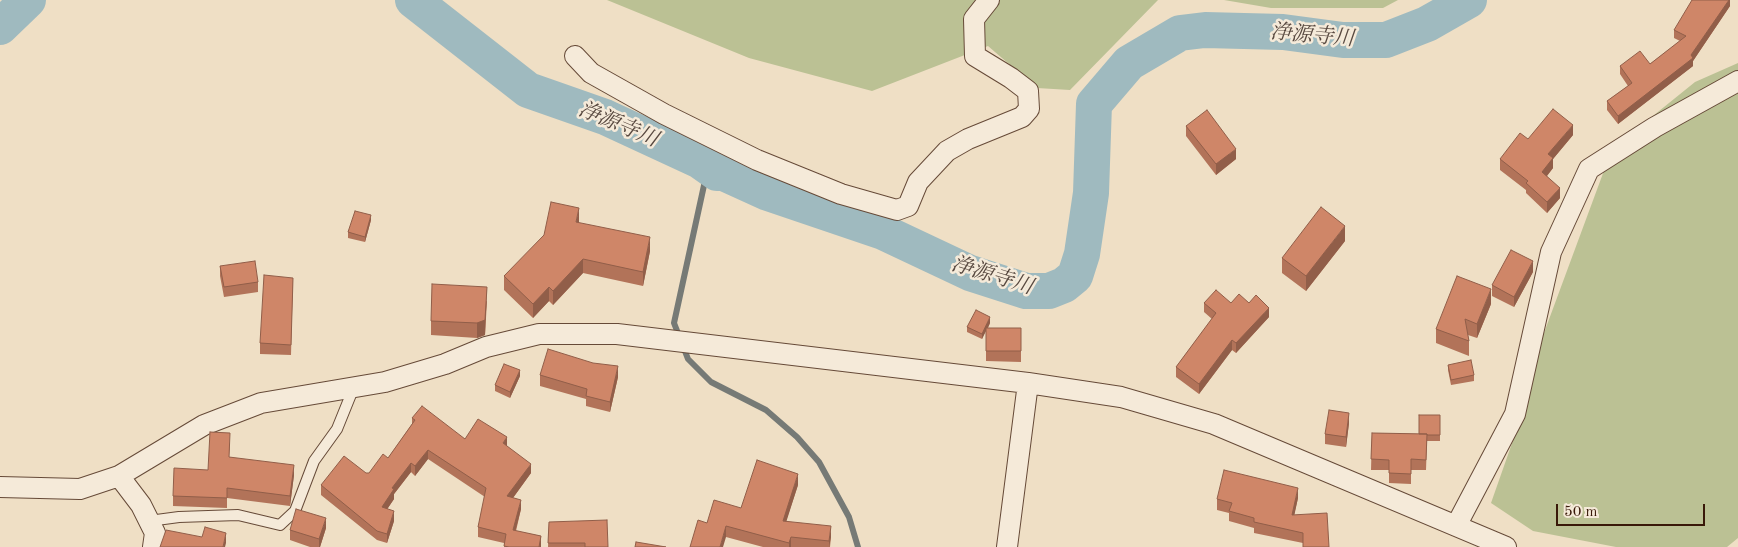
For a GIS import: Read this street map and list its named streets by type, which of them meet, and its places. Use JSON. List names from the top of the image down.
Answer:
{
  "water": ["浄源寺川"],
  "scale_bar": "50 m"
}
